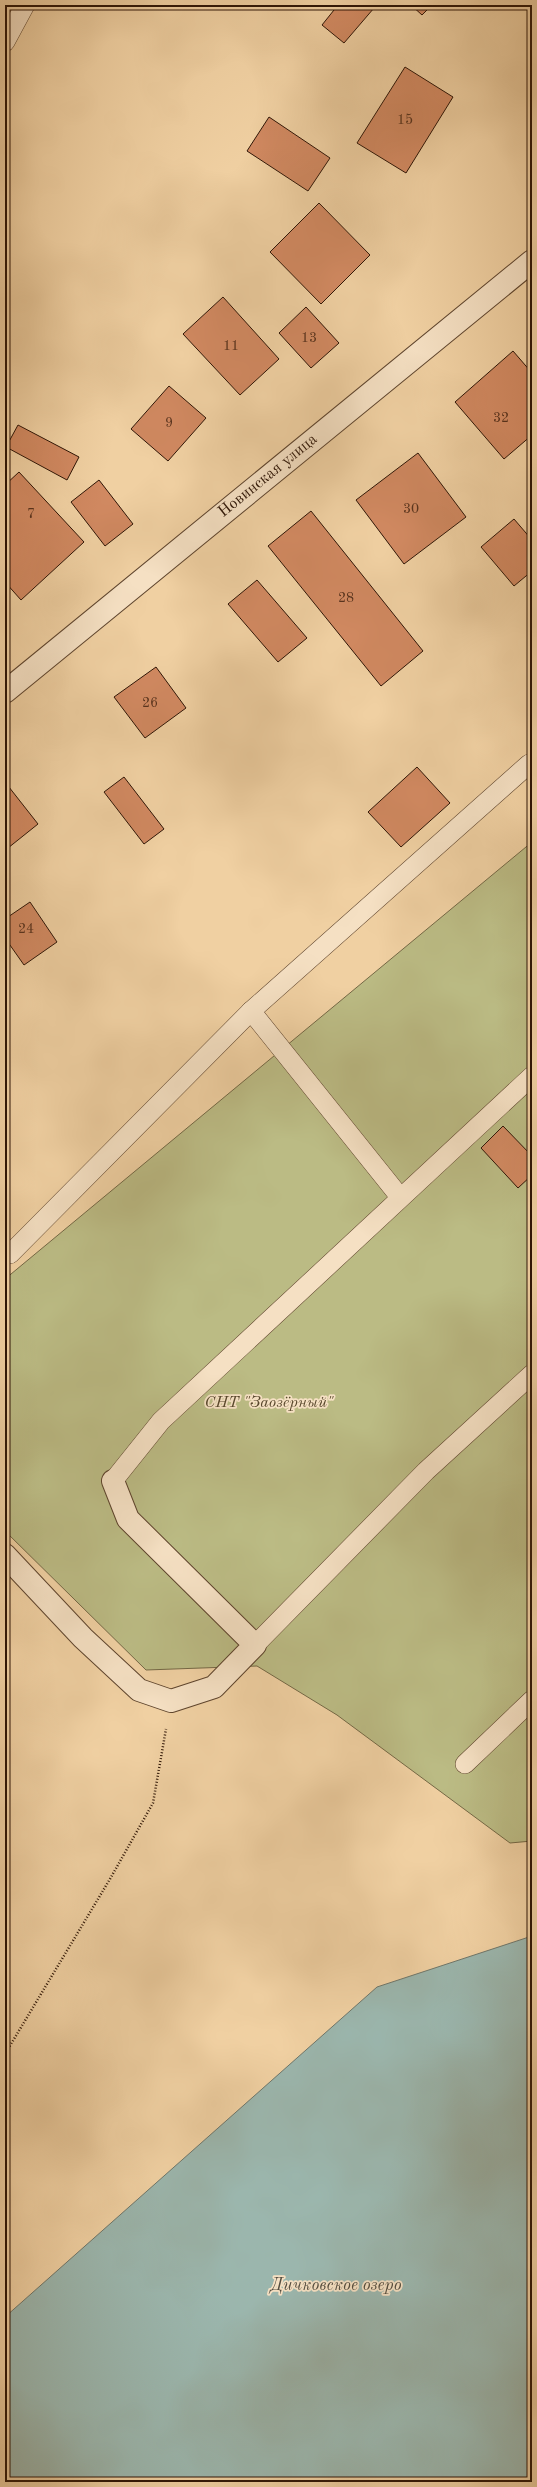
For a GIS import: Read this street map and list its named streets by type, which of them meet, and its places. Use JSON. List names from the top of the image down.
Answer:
{
  "streets": {
    "street": ["Новинская улица"]
  },
  "water": ["Дичковское озеро"],
  "parks": ["СНТ \"Заозёрный\""],
  "house_numbers": [
    "15",
    "13",
    "11",
    "32",
    "9",
    "30",
    "7",
    "28",
    "26",
    "24"
  ]
}
